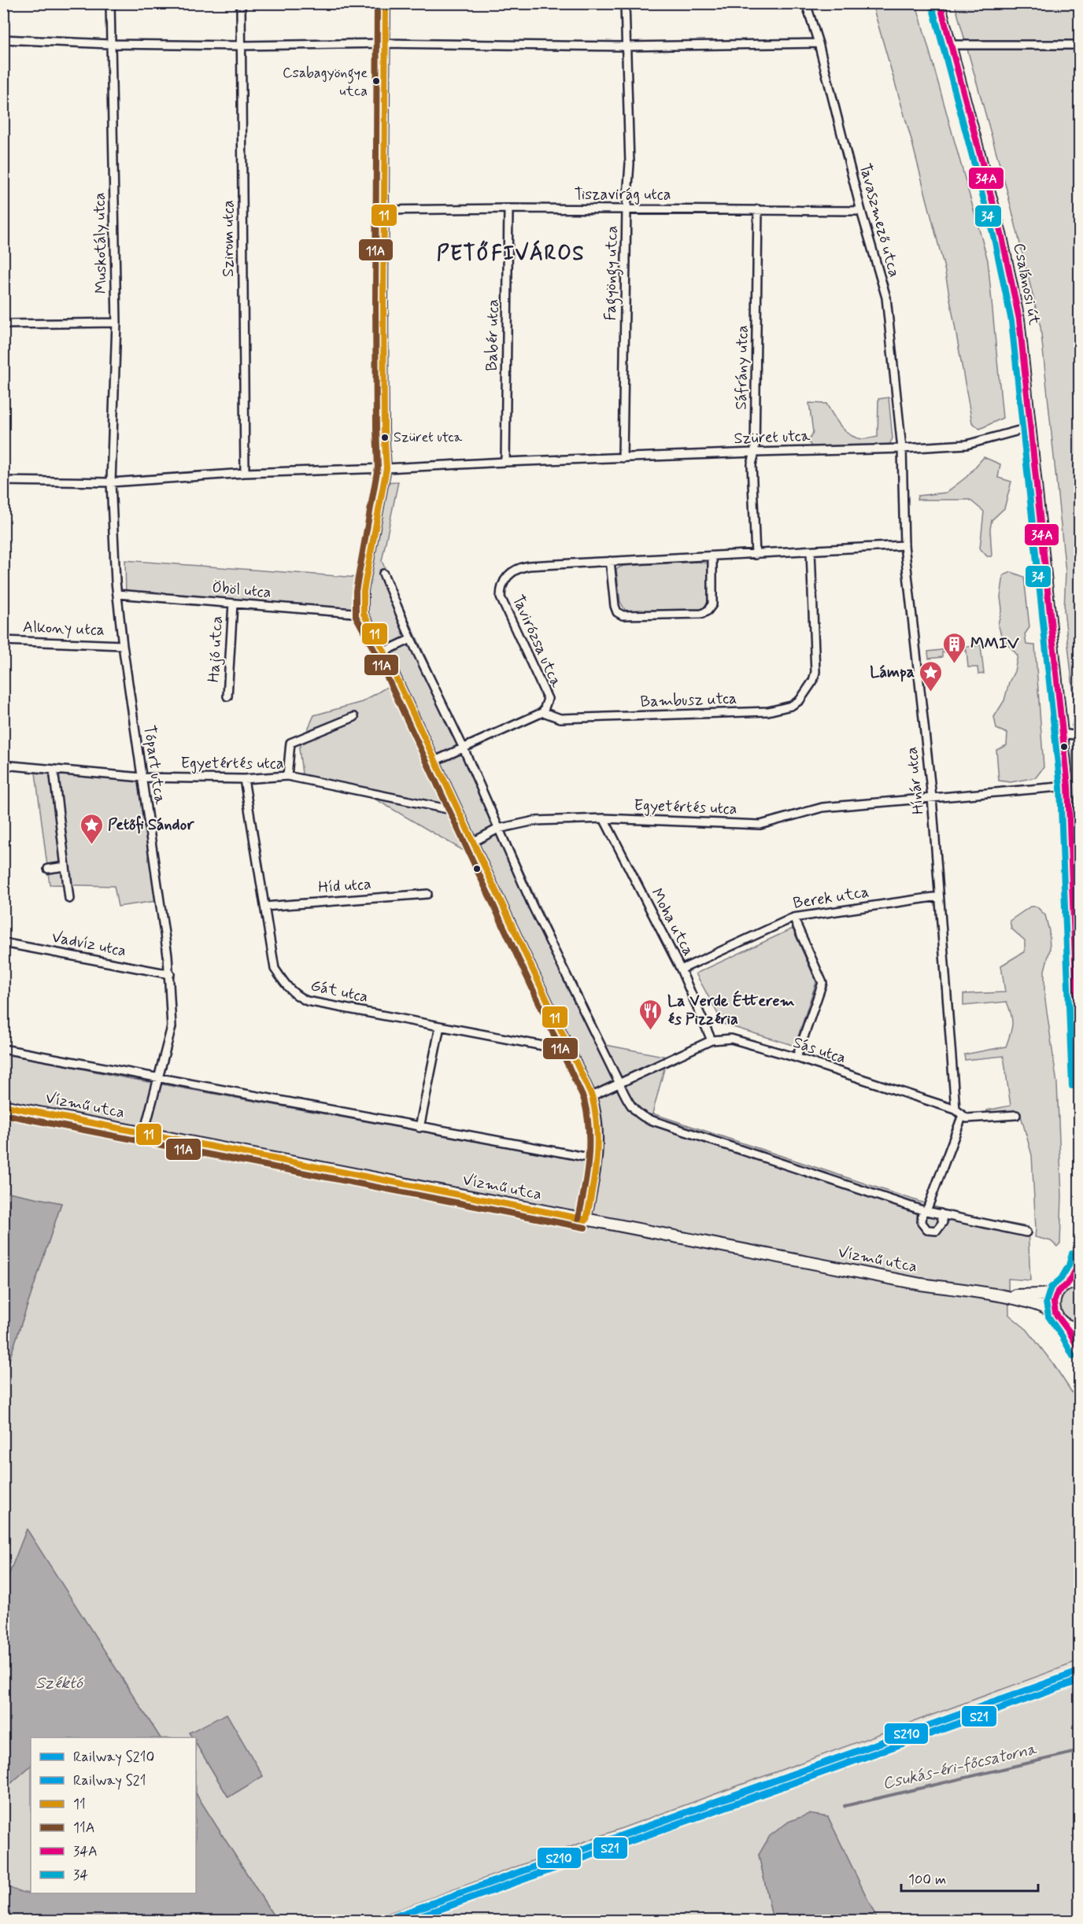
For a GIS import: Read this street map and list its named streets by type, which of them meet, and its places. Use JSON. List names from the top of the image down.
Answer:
{
  "streets": {
    "main road": ["Vízmű utca"],
    "street": [
      "Tiszavirág utca",
      "Tavaszmező utca",
      "Szirom utca",
      "Muskotály utca",
      "Fagyöngy utca",
      "Csalánosi út",
      "Babér utca",
      "Sáfrány utca",
      "Szüret utca",
      "Öböl utca",
      "Alkony utca",
      "Tavirózsa utca",
      "Hajó utca",
      "Bambusz utca",
      "Egyetértés utca",
      "Tópart utca",
      "Hínár utca",
      "Híd utca",
      "Berek utca",
      "Moha utca",
      "Vadvíz utca",
      "Gát utca",
      "Sás utca"
    ]
  },
  "crossings": [
    ["Tiszavirág utca", "Tavaszmező utca"],
    ["Tiszavirág utca", "Fagyöngy utca"],
    ["Tiszavirág utca", "Babér utca"],
    ["Tiszavirág utca", "Sáfrány utca"],
    ["Tavaszmező utca", "Szüret utca"],
    ["Tavaszmező utca", "Hínár utca"],
    ["Szirom utca", "Szüret utca"],
    ["Muskotály utca", "Szüret utca"],
    ["Muskotály utca", "Tópart utca"],
    ["Fagyöngy utca", "Szüret utca"],
    ["Csalánosi út", "Szüret utca"],
    ["Csalánosi út", "Egyetértés utca"],
    ["Babér utca", "Szüret utca"],
    ["Sáfrány utca", "Szüret utca"],
    ["Sáfrány utca", "Tavirózsa utca"],
    ["Szüret utca", "Tópart utca"],
    ["Szüret utca", "Hínár utca"],
    ["Öböl utca", "Hajó utca"],
    ["Öböl utca", "Tópart utca"],
    ["Alkony utca", "Tópart utca"],
    ["Tavirózsa utca", "Bambusz utca"],
    ["Tavirózsa utca", "Hínár utca"],
    ["Egyetértés utca", "Tópart utca"],
    ["Egyetértés utca", "Hínár utca"],
    ["Egyetértés utca", "Moha utca"],
    ["Egyetértés utca", "Gát utca"],
    ["Tópart utca", "Vadvíz utca"],
    ["Tópart utca", "Vízmű utca"],
    ["Hínár utca", "Berek utca"],
    ["Hínár utca", "Sás utca"],
    ["Híd utca", "Gát utca"],
    ["Berek utca", "Moha utca"],
    ["Moha utca", "Sás utca"]
  ],
  "districts": ["PETŐFIVÁROS"],
  "water": ["Széktó", "Csukás-éri-főcsatorna"],
  "places": {
    "other": ["Csabagyöngye utca", "Szüret utca"],
    "building": ["MMIV"],
    "place": ["Lámpa", "Petőfi Sándor"],
    "restaurant": ["La Verde Étterem és Pizzéria"]
  },
  "lines": [
    "transit line 11",
    "transit line 11A",
    "transit line 34A",
    "transit line 34",
    "rail line S210",
    "rail line S21"
  ],
  "legend": [
    "Railway S210",
    "Railway S21",
    "11",
    "11A",
    "34A",
    "34"
  ],
  "scale_bar": "100 m"
}
